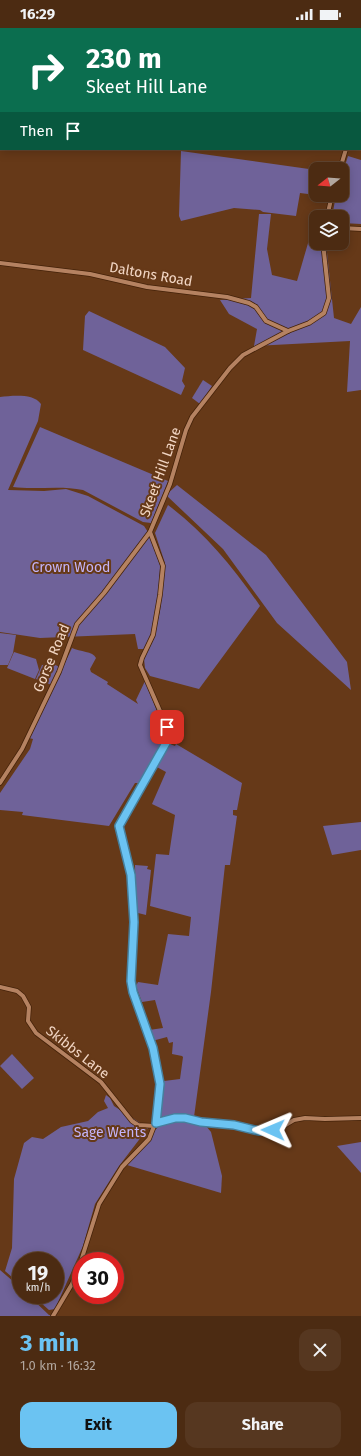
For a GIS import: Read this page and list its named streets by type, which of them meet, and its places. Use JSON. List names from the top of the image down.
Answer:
{
  "streets": {
    "street": [
      "Daltons Road",
      "Skeet Hill Lane",
      "Gorse Road",
      "Skibbs Lane"
    ]
  },
  "crossings": [
    ["Daltons Road", "Skeet Hill Lane"],
    ["Skeet Hill Lane", "Gorse Road"],
    ["Skeet Hill Lane", "Skibbs Lane"]
  ],
  "parks": ["Crown Wood", "Sage Wents"],
  "north": "left",
  "page": {
    "status": "16:29",
    "turn": ["230 m", "Skeet Hill Lane"],
    "then": "Then",
    "speed": "19 km/h",
    "limit": "30",
    "heading": ["3 min", "1.0 km · 16:32"],
    "buttons": ["Exit", "Share"]
  }
}
